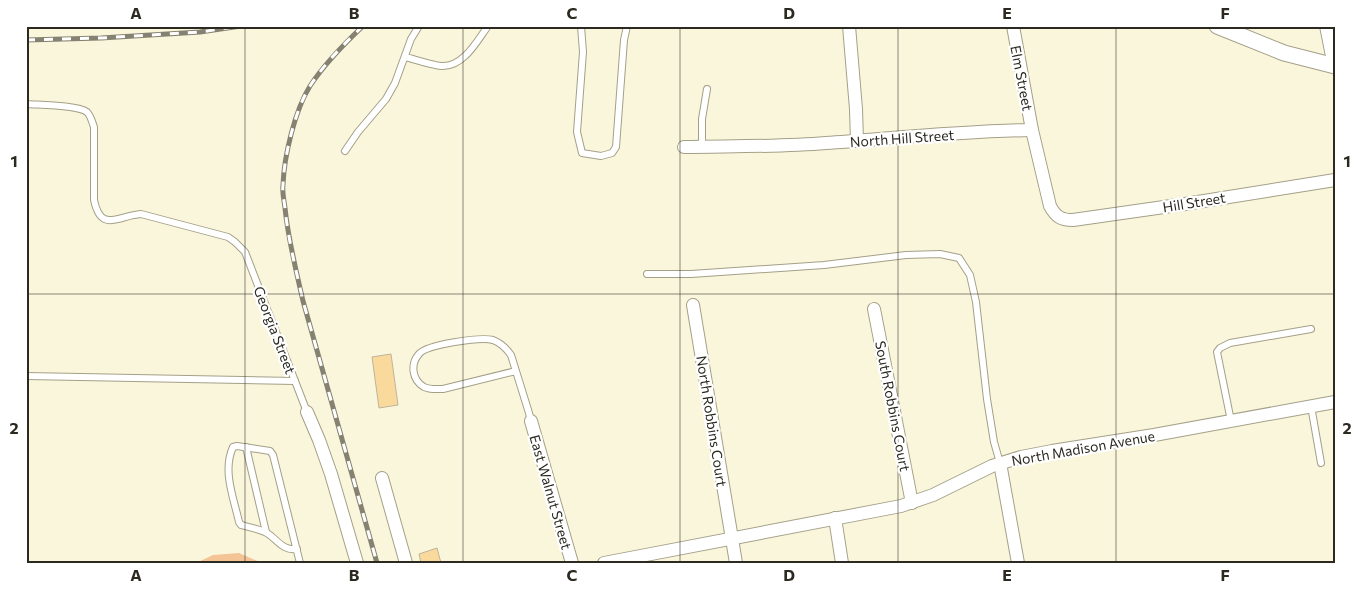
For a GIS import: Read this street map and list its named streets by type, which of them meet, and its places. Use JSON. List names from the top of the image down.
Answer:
{
  "streets": {
    "street": [
      "Elm Street",
      "North Hill Street",
      "Hill Street",
      "Georgia Street",
      "South Robbins Court",
      "North Robbins Court",
      "North Madison Avenue",
      "East Walnut Street"
    ]
  },
  "crossings": [
    ["Elm Street", "North Hill Street"],
    ["Elm Street", "Hill Street"],
    ["North Hill Street", "Hill Street"],
    ["South Robbins Court", "North Madison Avenue"],
    ["North Robbins Court", "North Madison Avenue"]
  ],
  "grid": {
    "columns": [
      "A",
      "B",
      "C",
      "D",
      "E",
      "F"
    ],
    "rows": ["1", "2"]
  }
}
